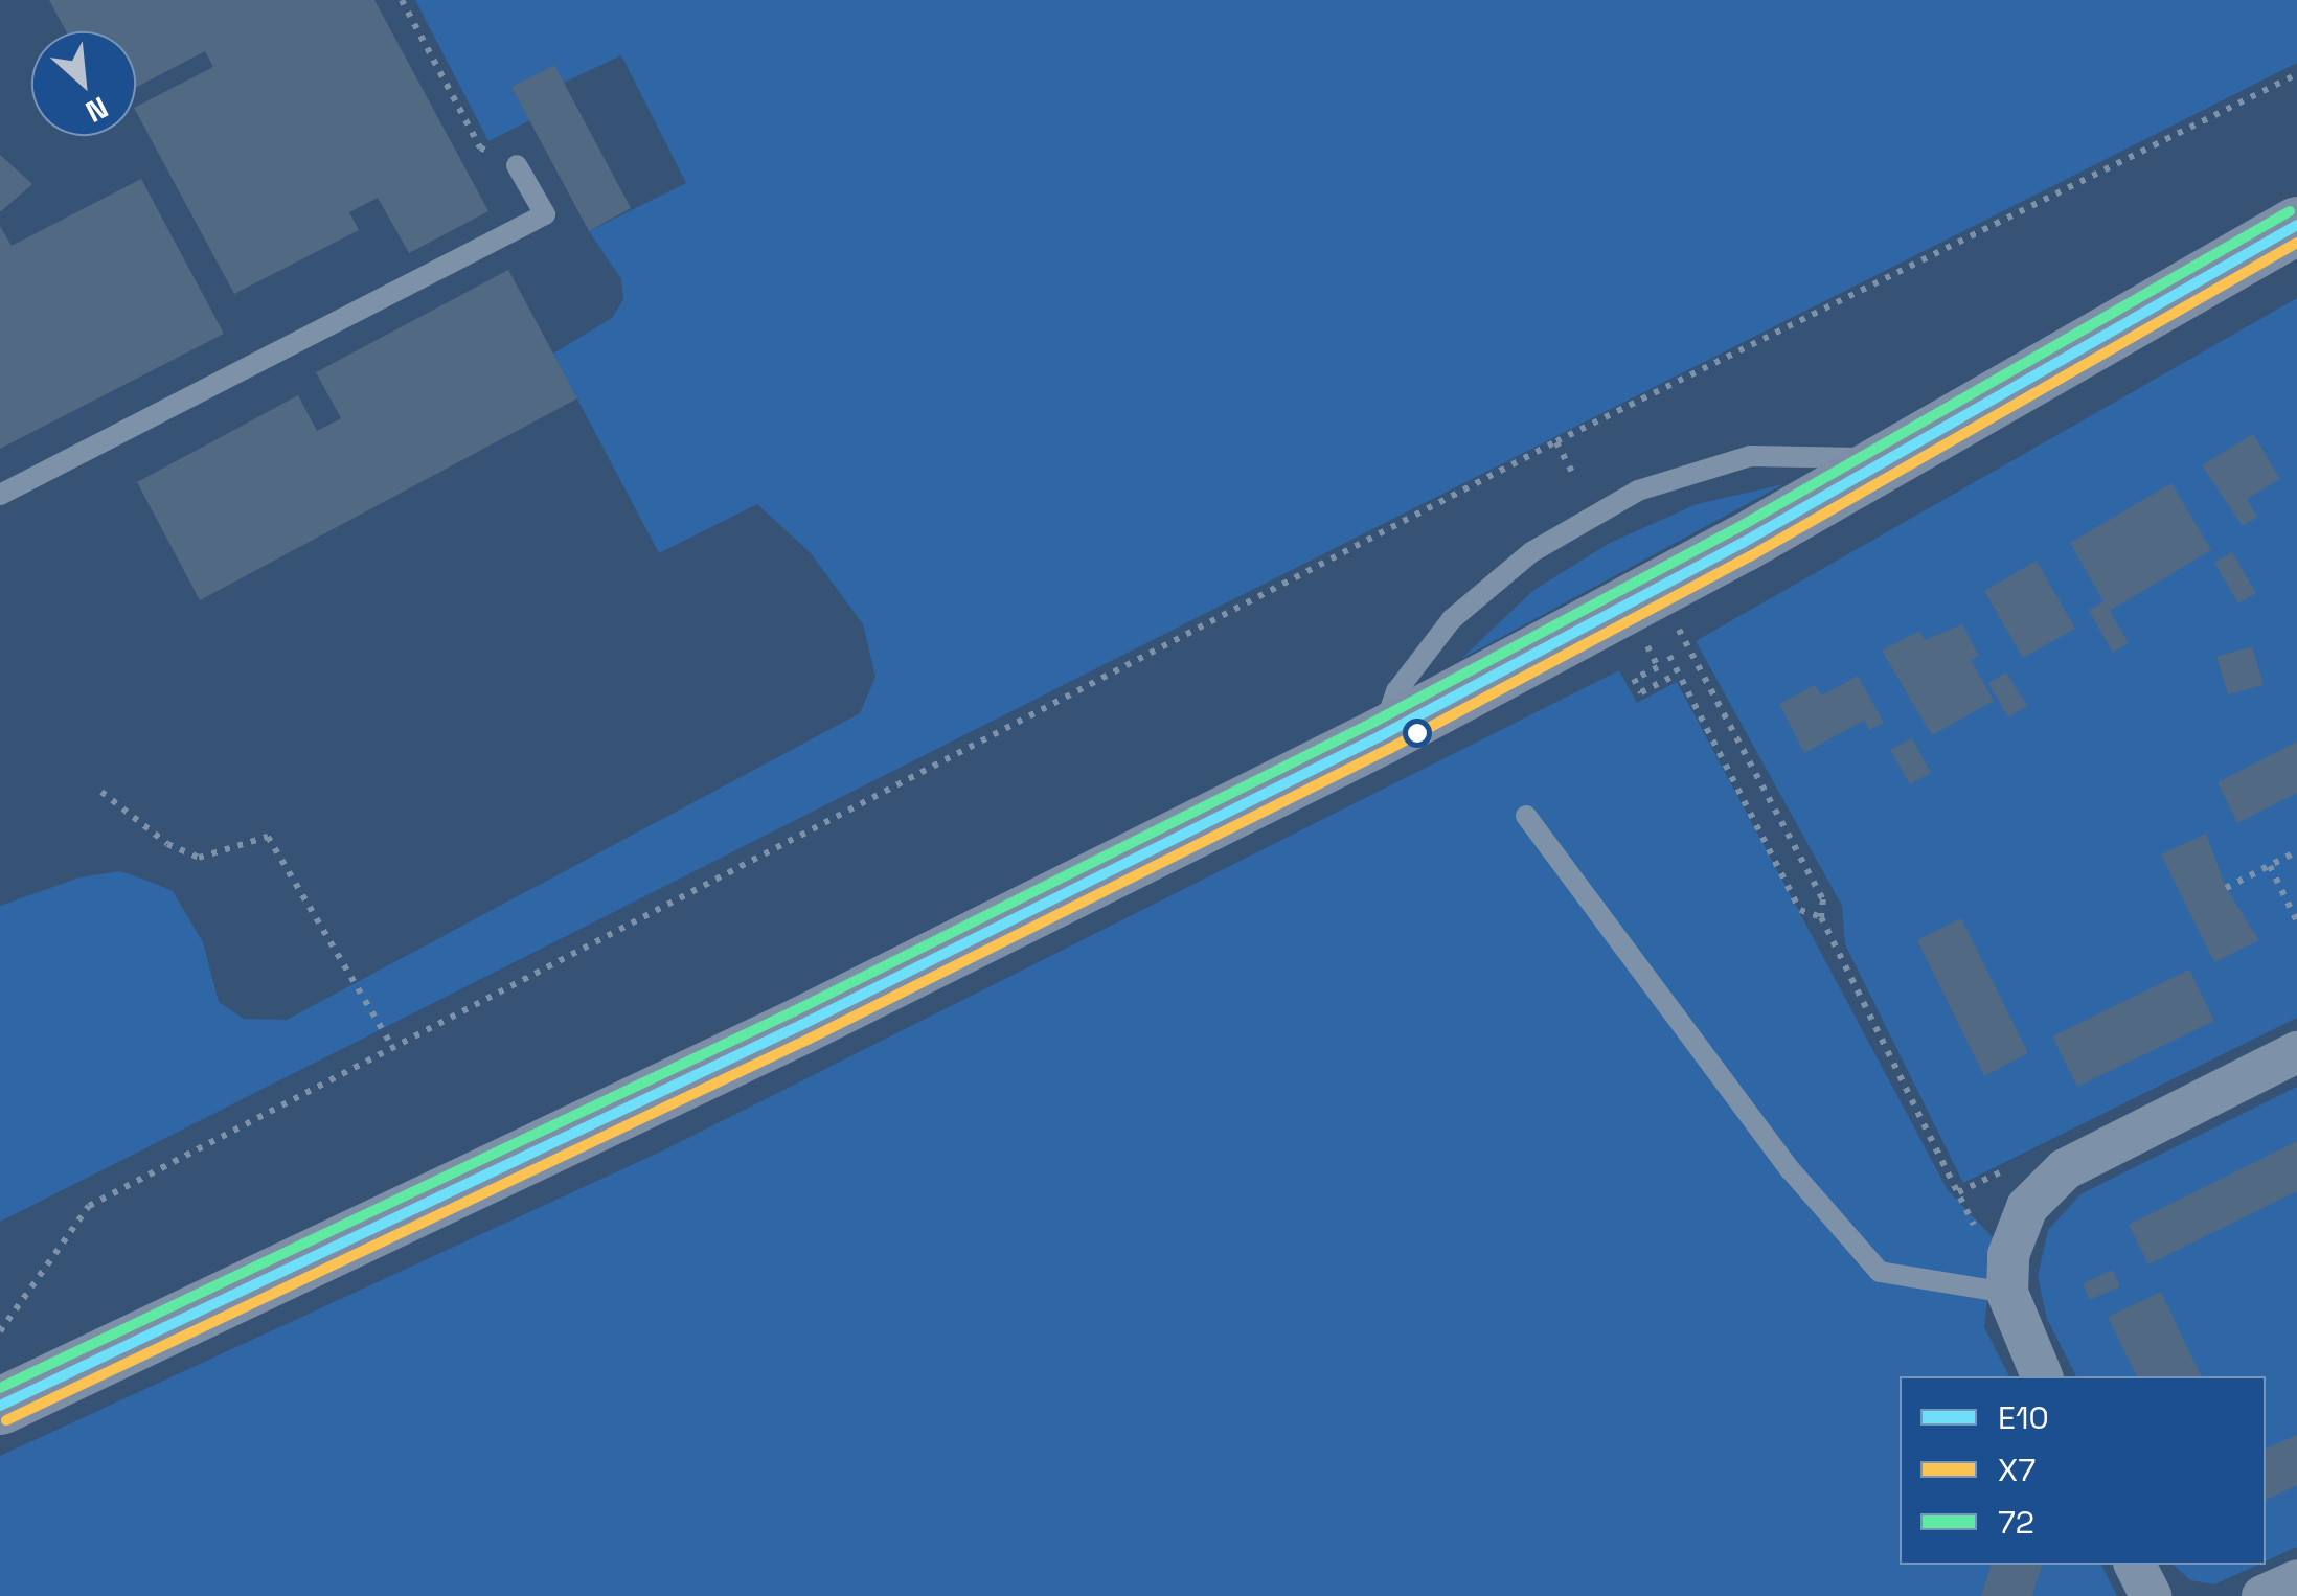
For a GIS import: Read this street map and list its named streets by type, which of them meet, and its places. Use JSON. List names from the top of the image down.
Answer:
{
  "lines": ["transit line 72", "transit line E10", "transit line X7"],
  "legend": ["E10", "X7", "72"],
  "north": "bottom right"
}
